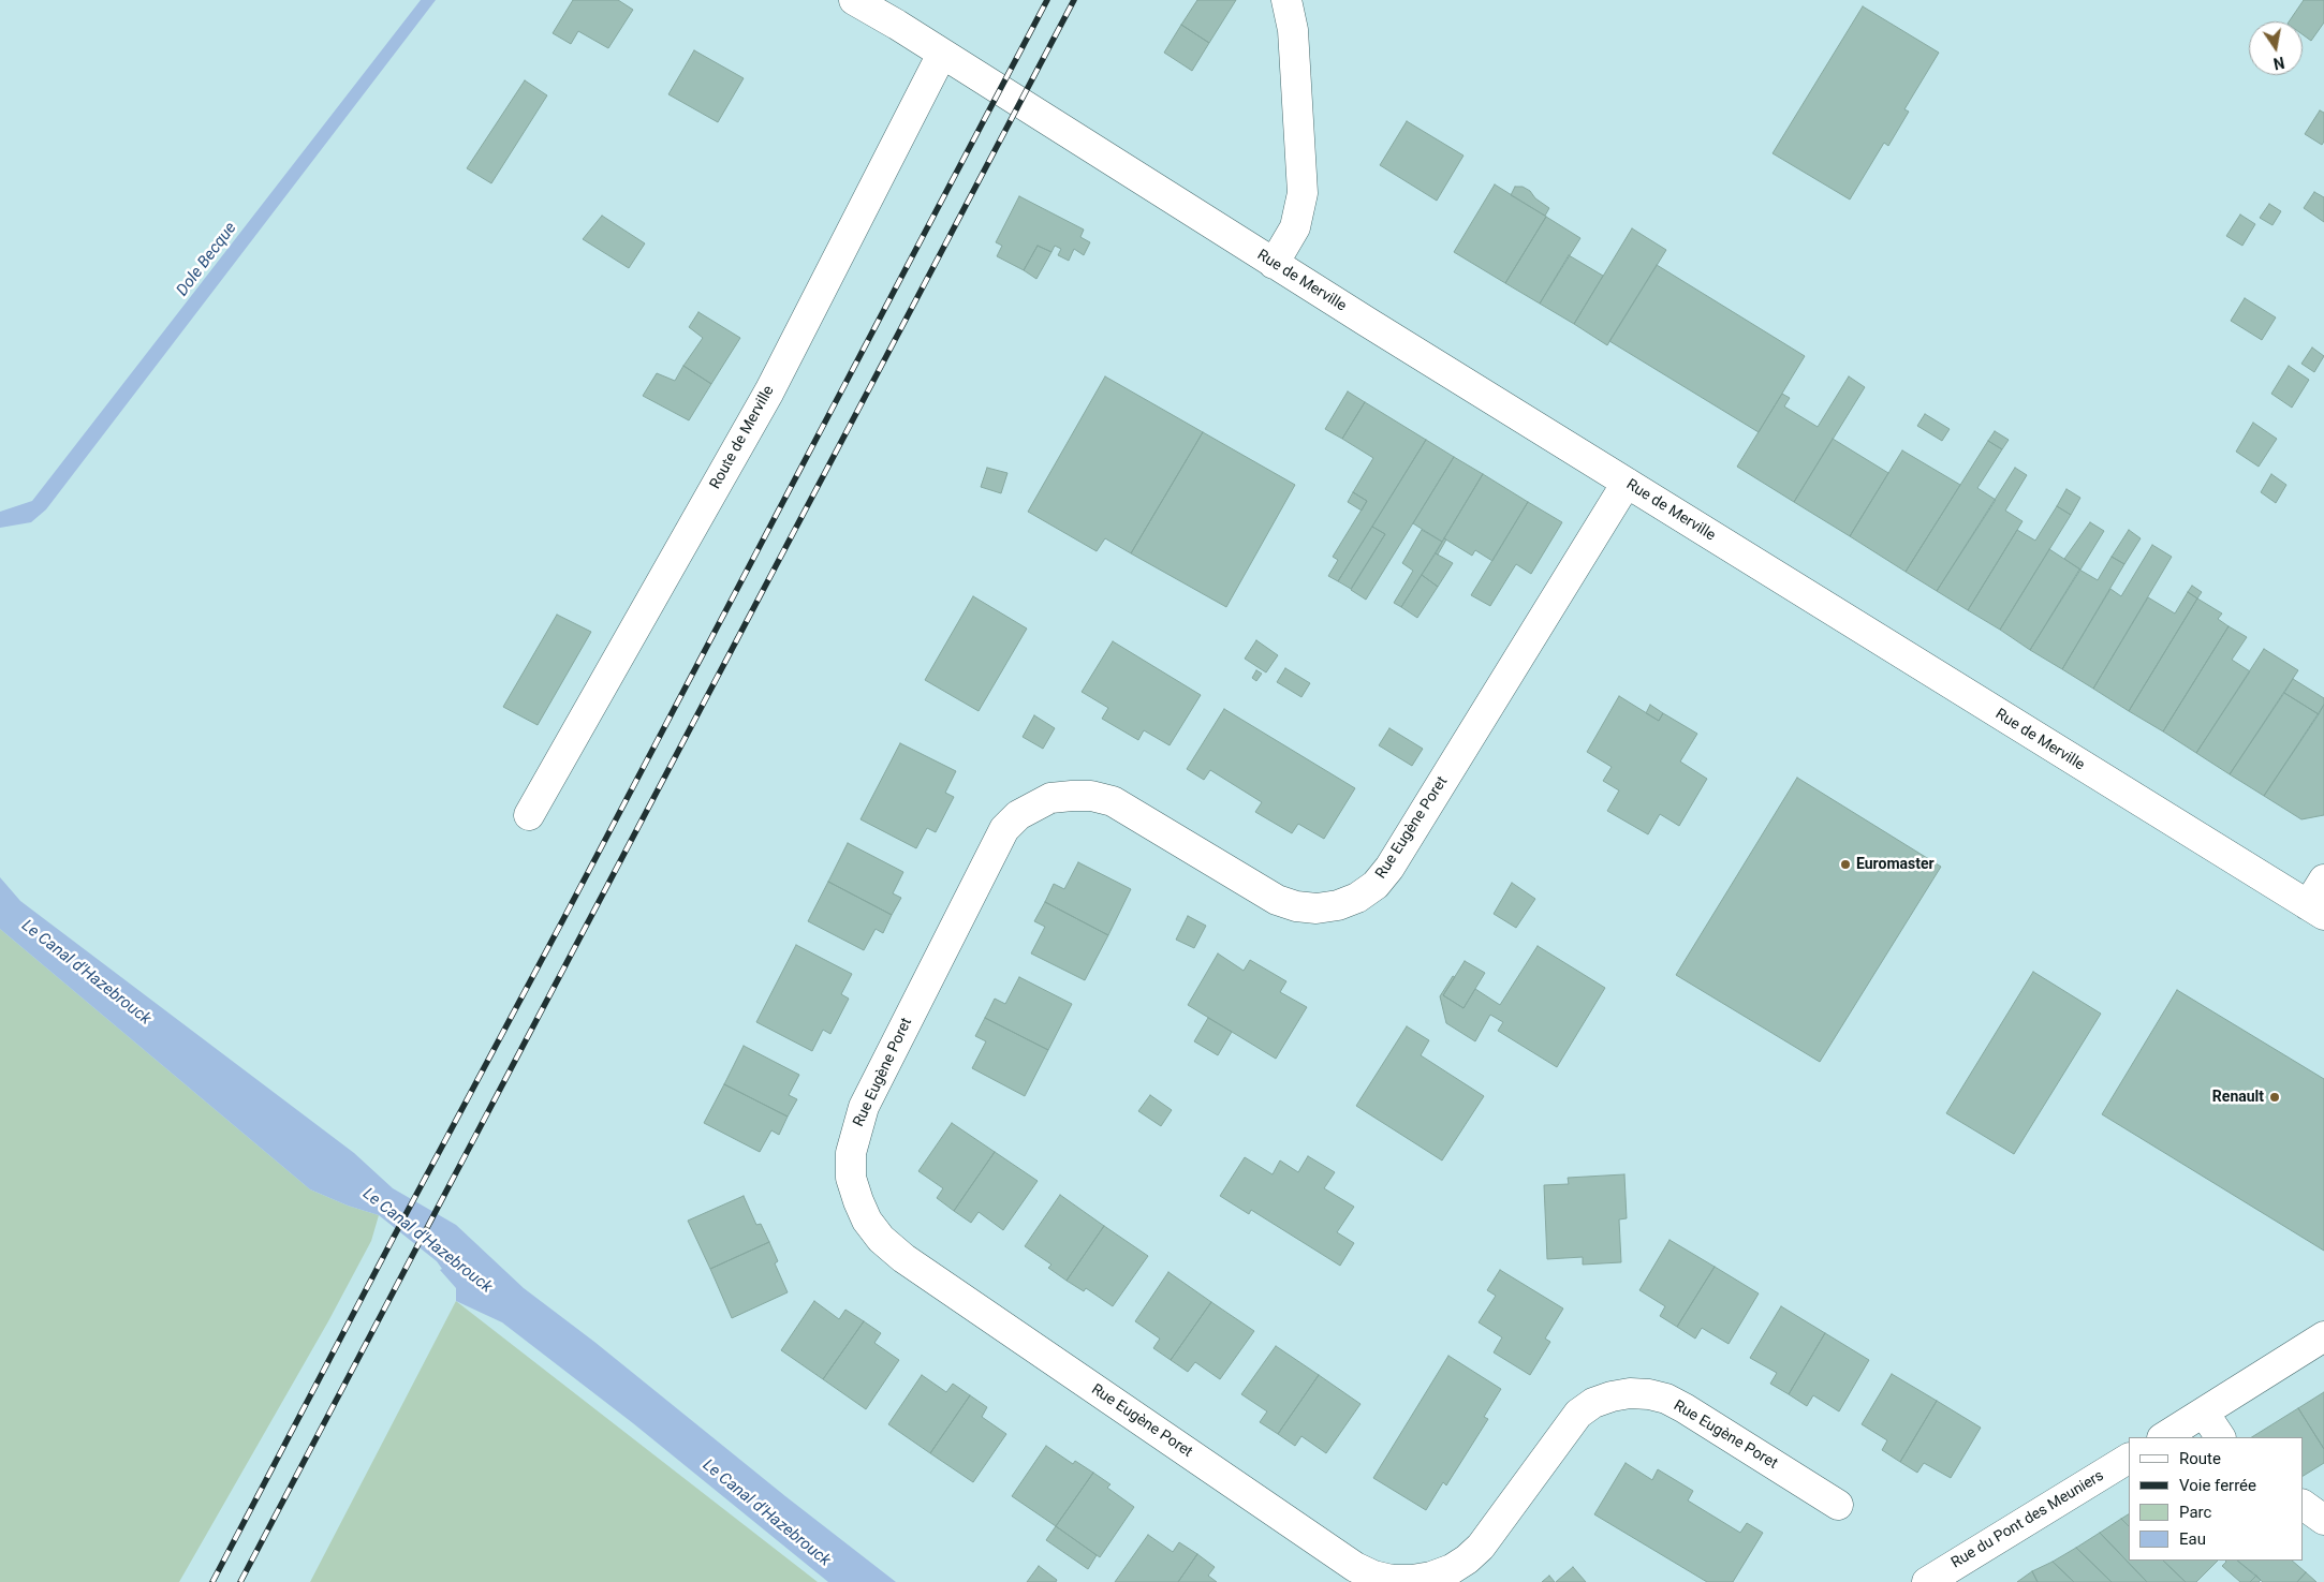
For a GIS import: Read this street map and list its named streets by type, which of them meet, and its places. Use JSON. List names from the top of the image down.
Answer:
{
  "streets": {
    "street": [
      "Rue de Merville",
      "Route de Merville",
      "Rue Eugène Poret",
      "Rue du Pont des Meuniers"
    ]
  },
  "crossings": [
    ["Rue de Merville", "Route de Merville"],
    ["Rue de Merville", "Rue Eugène Poret"]
  ],
  "water": ["Dole Becque", "Le Canal d'Hazebrouck"],
  "places": ["Euromaster", "Renault"],
  "legend": [
    "Route",
    "Voie ferrée",
    "Parc",
    "Eau"
  ],
  "north": "bottom"
}
